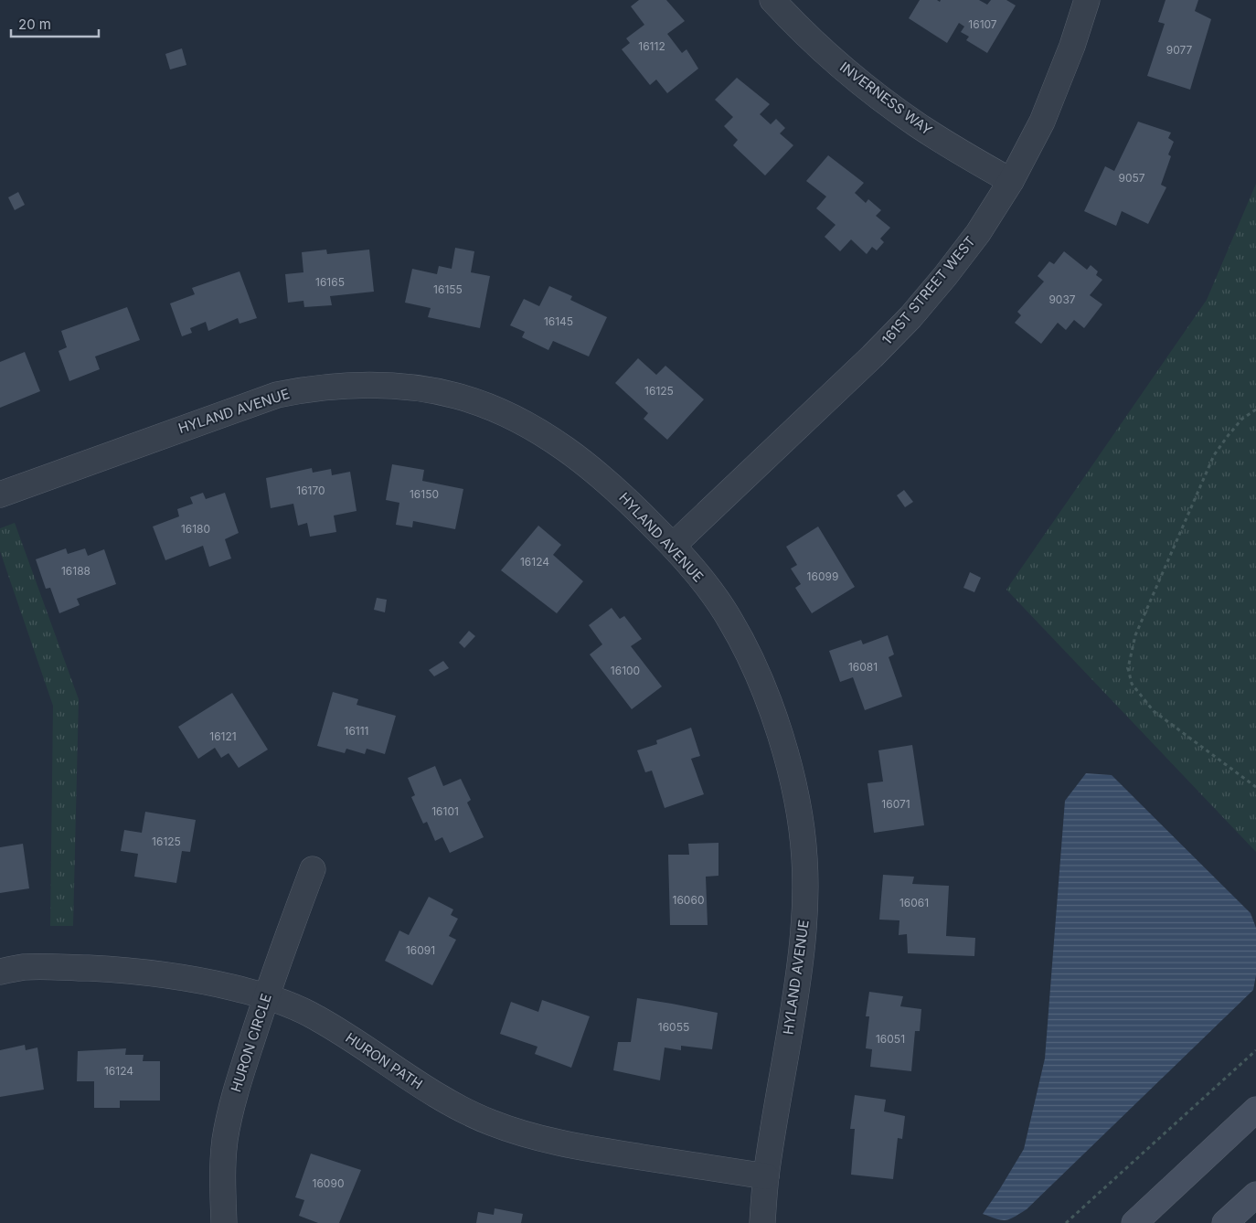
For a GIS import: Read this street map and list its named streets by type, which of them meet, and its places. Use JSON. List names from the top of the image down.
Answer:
{
  "streets": {
    "street": [
      "INVERNESS WAY",
      "161ST STREET WEST",
      "HYLAND AVENUE",
      "HURON CIRCLE",
      "HURON PATH"
    ]
  },
  "crossings": [
    ["INVERNESS WAY", "161ST STREET WEST"],
    ["161ST STREET WEST", "HYLAND AVENUE"],
    ["HYLAND AVENUE", "HURON PATH"],
    ["HURON CIRCLE", "HURON PATH"]
  ],
  "house_numbers": [
    "16107",
    "16112",
    "9077",
    "9057",
    "16165",
    "16155",
    "9037",
    "16145",
    "16125",
    "16170",
    "16150",
    "16180",
    "16124",
    "16188",
    "16099",
    "16081",
    "16100",
    "16111",
    "16121",
    "16071",
    "16101",
    "16125",
    "16060",
    "16061",
    "16091",
    "16055",
    "16051",
    "16124",
    "16090"
  ],
  "scale_bar": "20 m"
}
